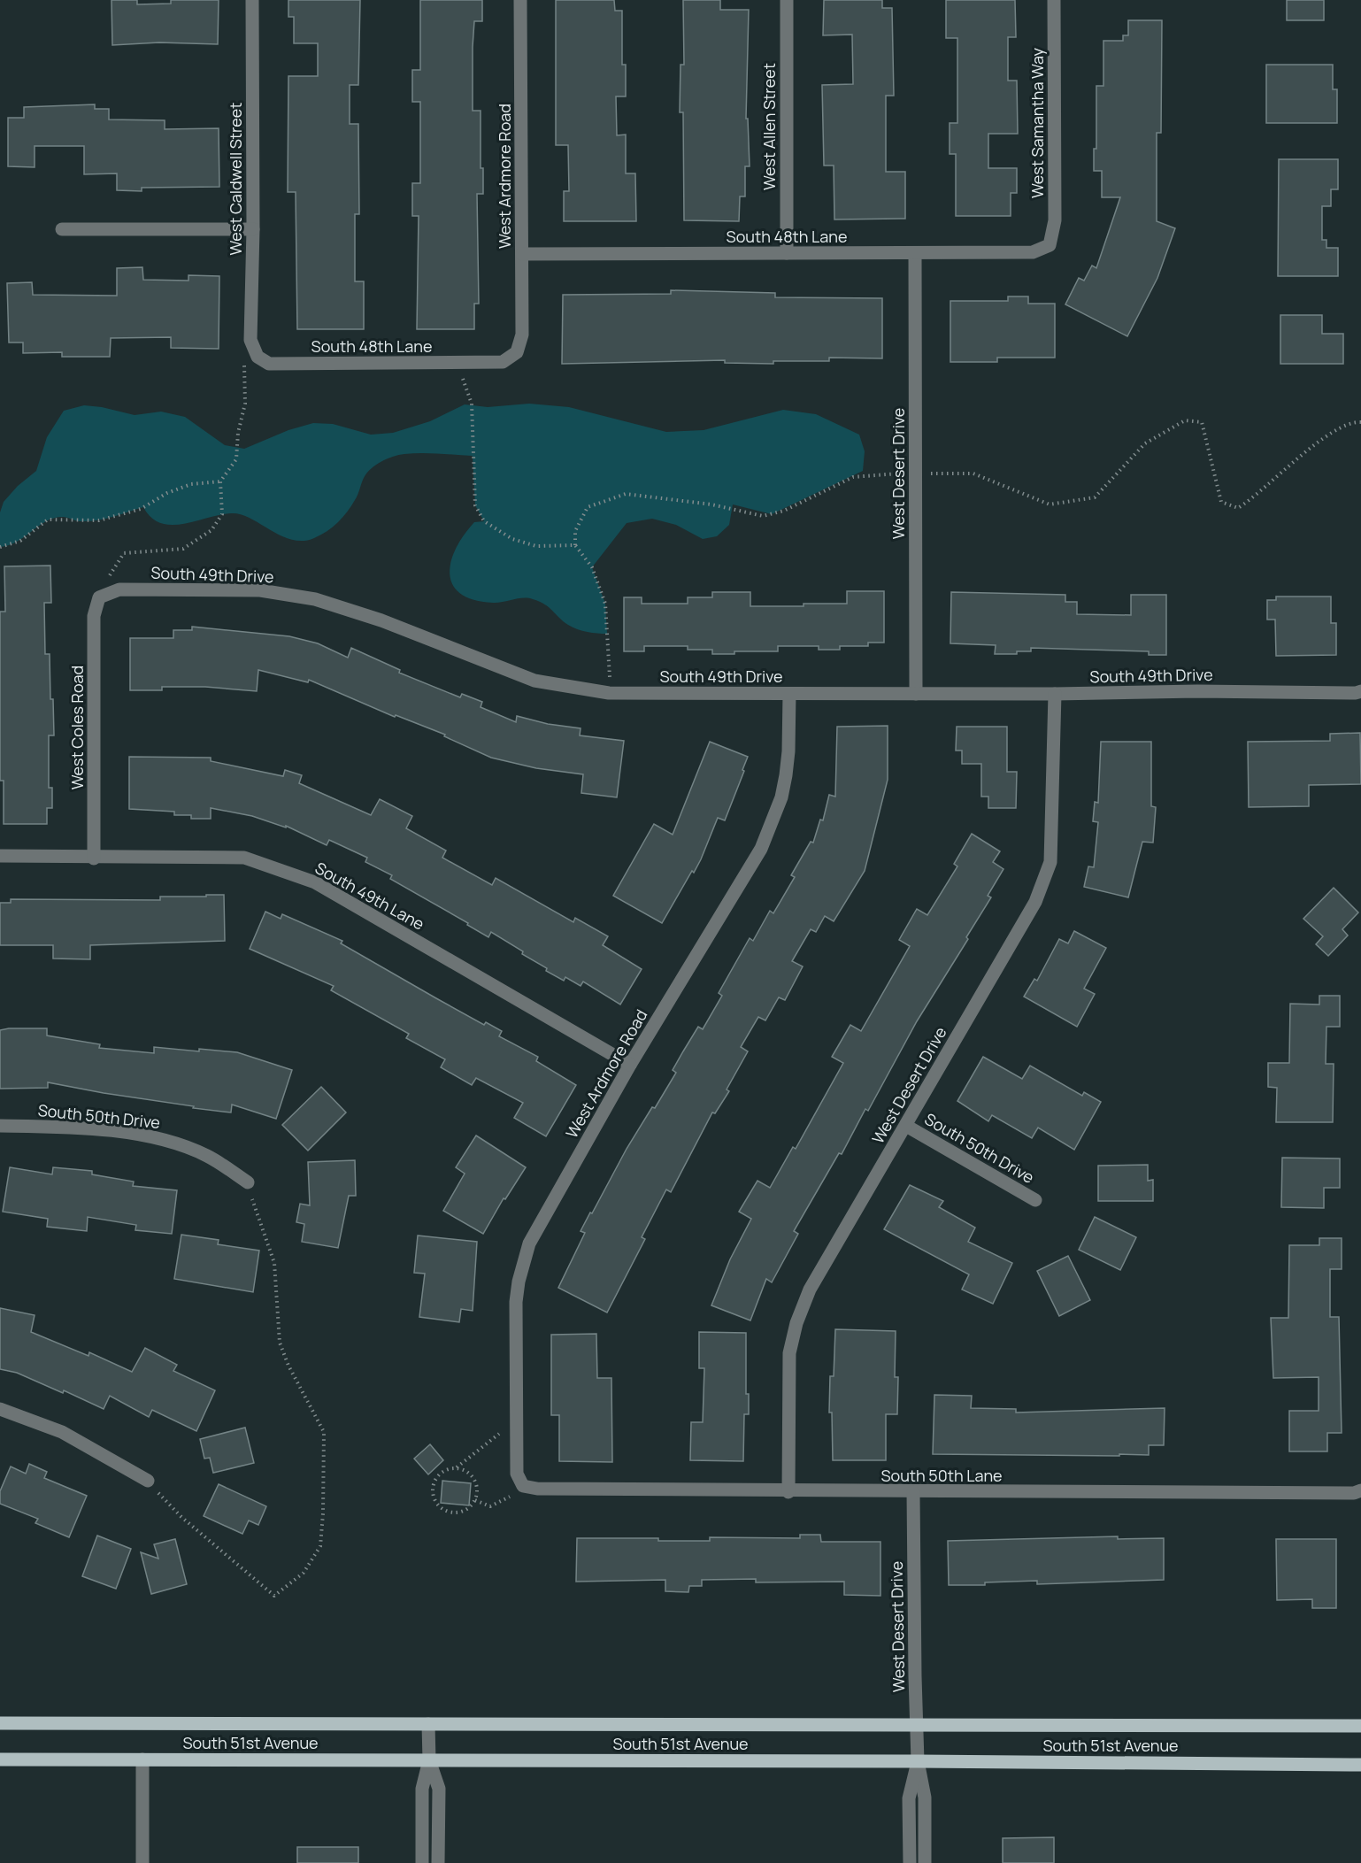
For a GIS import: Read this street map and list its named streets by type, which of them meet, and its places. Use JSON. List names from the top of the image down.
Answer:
{
  "streets": {
    "main road": ["South 51st Avenue"],
    "street": [
      "West Samantha Way",
      "West Allen Street",
      "West Ardmore Road",
      "West Caldwell Street",
      "South 48th Lane",
      "West Desert Drive",
      "South 49th Drive",
      "West Coles Road",
      "South 49th Lane",
      "South 50th Drive",
      "South 50th Lane"
    ]
  },
  "crossings": [
    ["West Samantha Way", "South 48th Lane"],
    ["West Allen Street", "South 48th Lane"],
    ["West Ardmore Road", "South 48th Lane"],
    ["West Ardmore Road", "South 49th Drive"],
    ["West Ardmore Road", "South 49th Lane"],
    ["West Ardmore Road", "South 50th Lane"],
    ["West Caldwell Street", "South 48th Lane"],
    ["South 48th Lane", "West Desert Drive"],
    ["West Desert Drive", "South 49th Drive"],
    ["West Desert Drive", "South 50th Drive"],
    ["West Desert Drive", "South 50th Lane"],
    ["West Desert Drive", "South 51st Avenue"],
    ["South 49th Drive", "West Coles Road"],
    ["West Coles Road", "South 49th Lane"]
  ]
}
